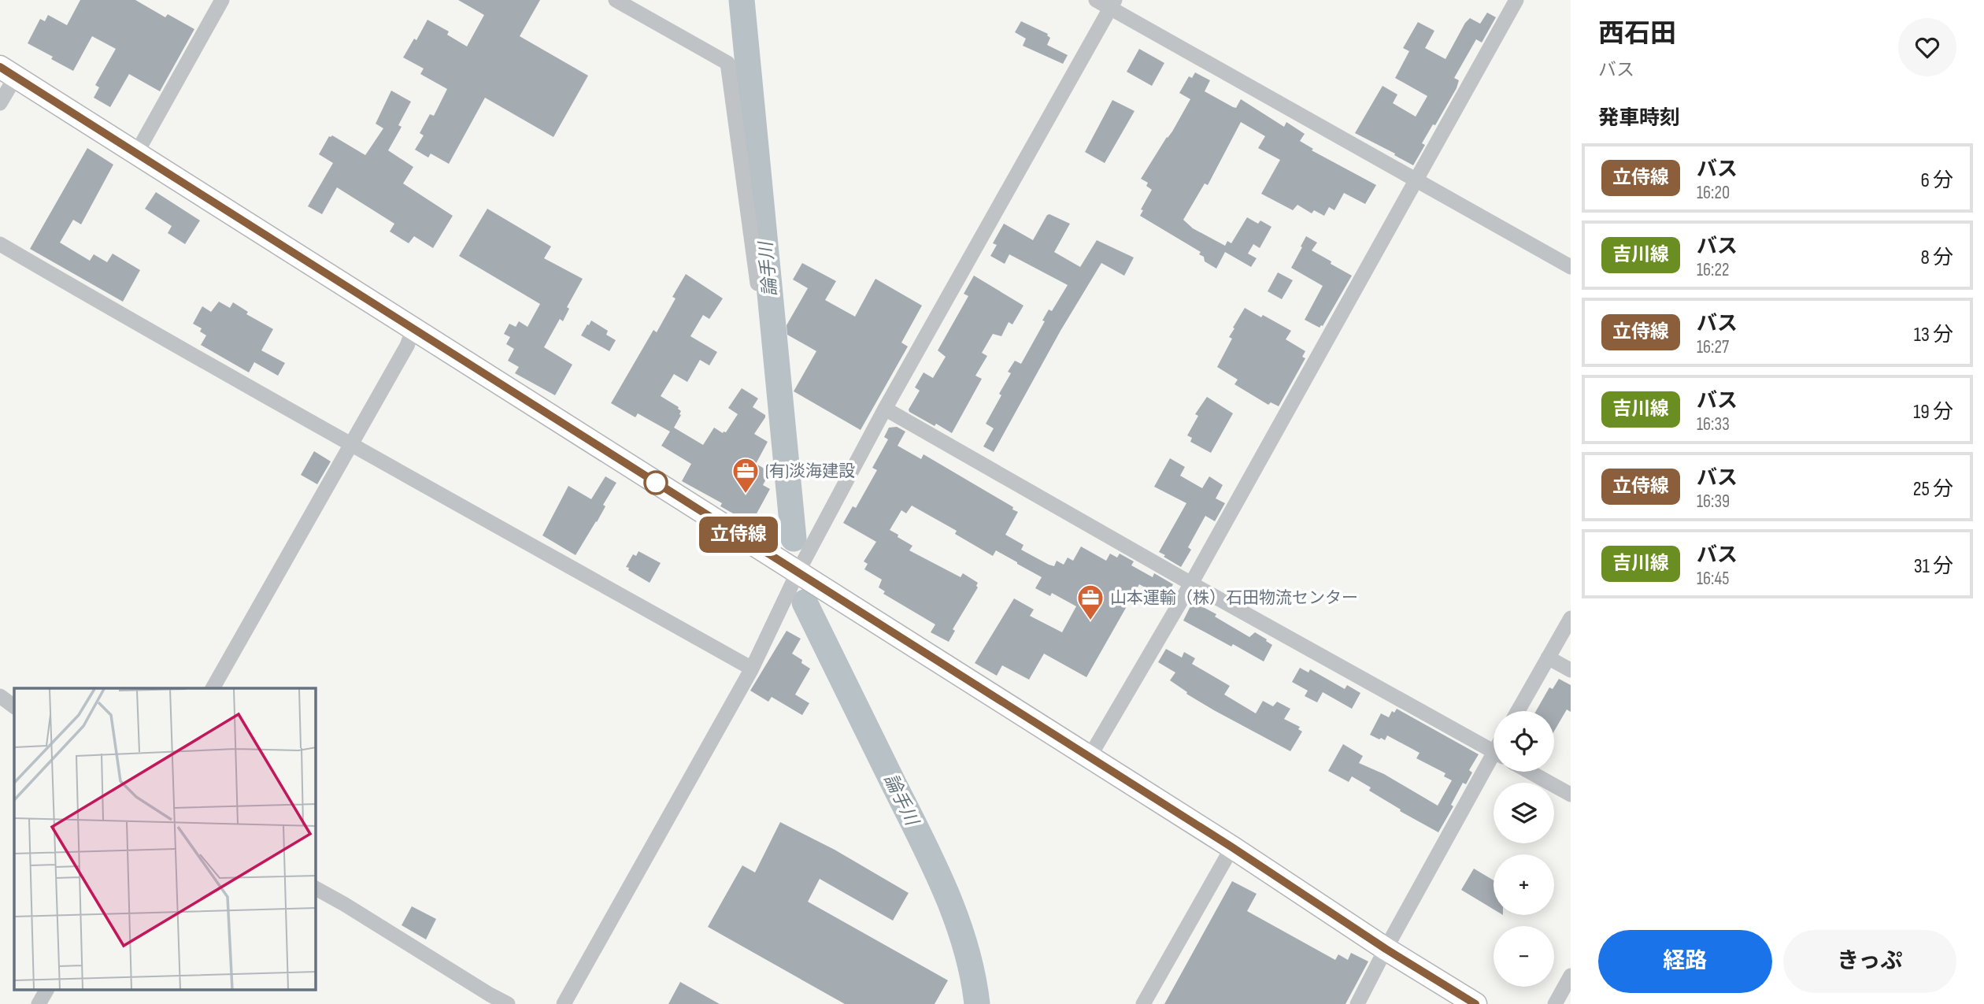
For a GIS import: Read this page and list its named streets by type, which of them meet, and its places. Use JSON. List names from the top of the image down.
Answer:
{
  "water": ["論手川"],
  "places": {
    "office": ["(有)淡海建設", "山本運輸（株）石田物流センター"]
  },
  "lines": ["bus line 立侍線"],
  "page": {
    "on_map": "立侍線",
    "heading": [
      ["西石田", "バス"],
      "発車時刻"
    ],
    "list": [
      {
        "mark": "立侍線",
        "name": "バス",
        "note": "16:20",
        "value": "6 分"
      },
      {
        "mark": "吉川線",
        "name": "バス",
        "note": "16:22",
        "value": "8 分"
      },
      {
        "mark": "立侍線",
        "name": "バス",
        "note": "16:27",
        "value": "13 分"
      },
      {
        "mark": "吉川線",
        "name": "バス",
        "note": "16:33",
        "value": "19 分"
      },
      {
        "mark": "立侍線",
        "name": "バス",
        "note": "16:39",
        "value": "25 分"
      },
      {
        "mark": "吉川線",
        "name": "バス",
        "note": "16:45",
        "value": "31 分"
      }
    ],
    "map_buttons": ["+", "−"],
    "buttons": ["経路", "きっぷ"]
  }
}
